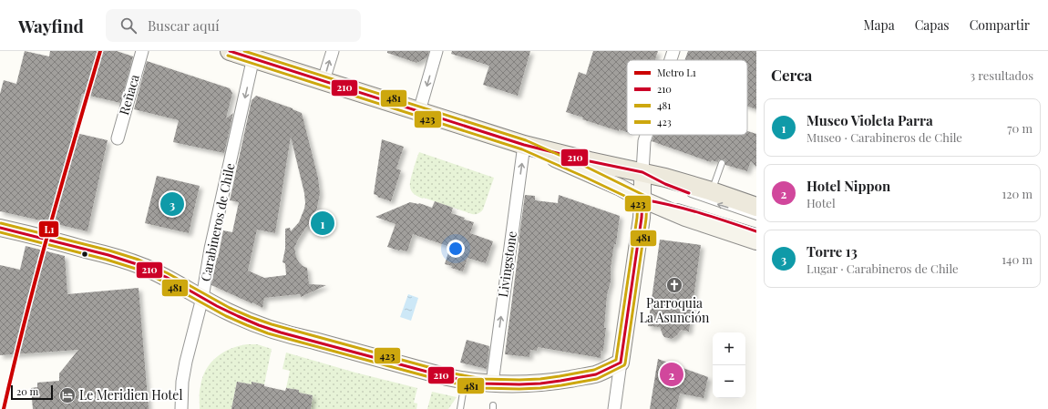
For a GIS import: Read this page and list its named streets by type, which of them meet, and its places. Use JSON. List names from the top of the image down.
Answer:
{
  "streets": {
    "street": ["Reñaca", "Carabineros de Chile", "Livingstone"]
  },
  "one_way": ["Carabineros de Chile", "Livingstone"],
  "places": {
    "church": ["Parroquia La Asunción"],
    "hotel": ["Le Meridien Hotel"]
  },
  "lines": [
    "metro line L1",
    "transit line 210",
    "transit line 481",
    "transit line 423"
  ],
  "legend": [
    "Metro L1",
    "210",
    "481",
    "423"
  ],
  "scale_bar": "20 m",
  "page": {
    "header": "Wayfind",
    "search": "Buscar aquí",
    "nav": ["Mapa", "Capas", "Compartir"],
    "heading": ["Cerca", "3 resultados"],
    "list": [
      {
        "mark": "1",
        "name": "Museo Violeta Parra",
        "note": "Museo · Carabineros de Chile",
        "value": "70 m"
      },
      {
        "mark": "2",
        "name": "Hotel Nippon",
        "note": "Hotel",
        "value": "120 m"
      },
      {
        "mark": "3",
        "name": "Torre 13",
        "note": "Lugar · Carabineros de Chile",
        "value": "140 m"
      }
    ],
    "pins": ["3", "1", "2"],
    "map_buttons": ["+", "−"],
    "scale": "20 m"
  }
}
